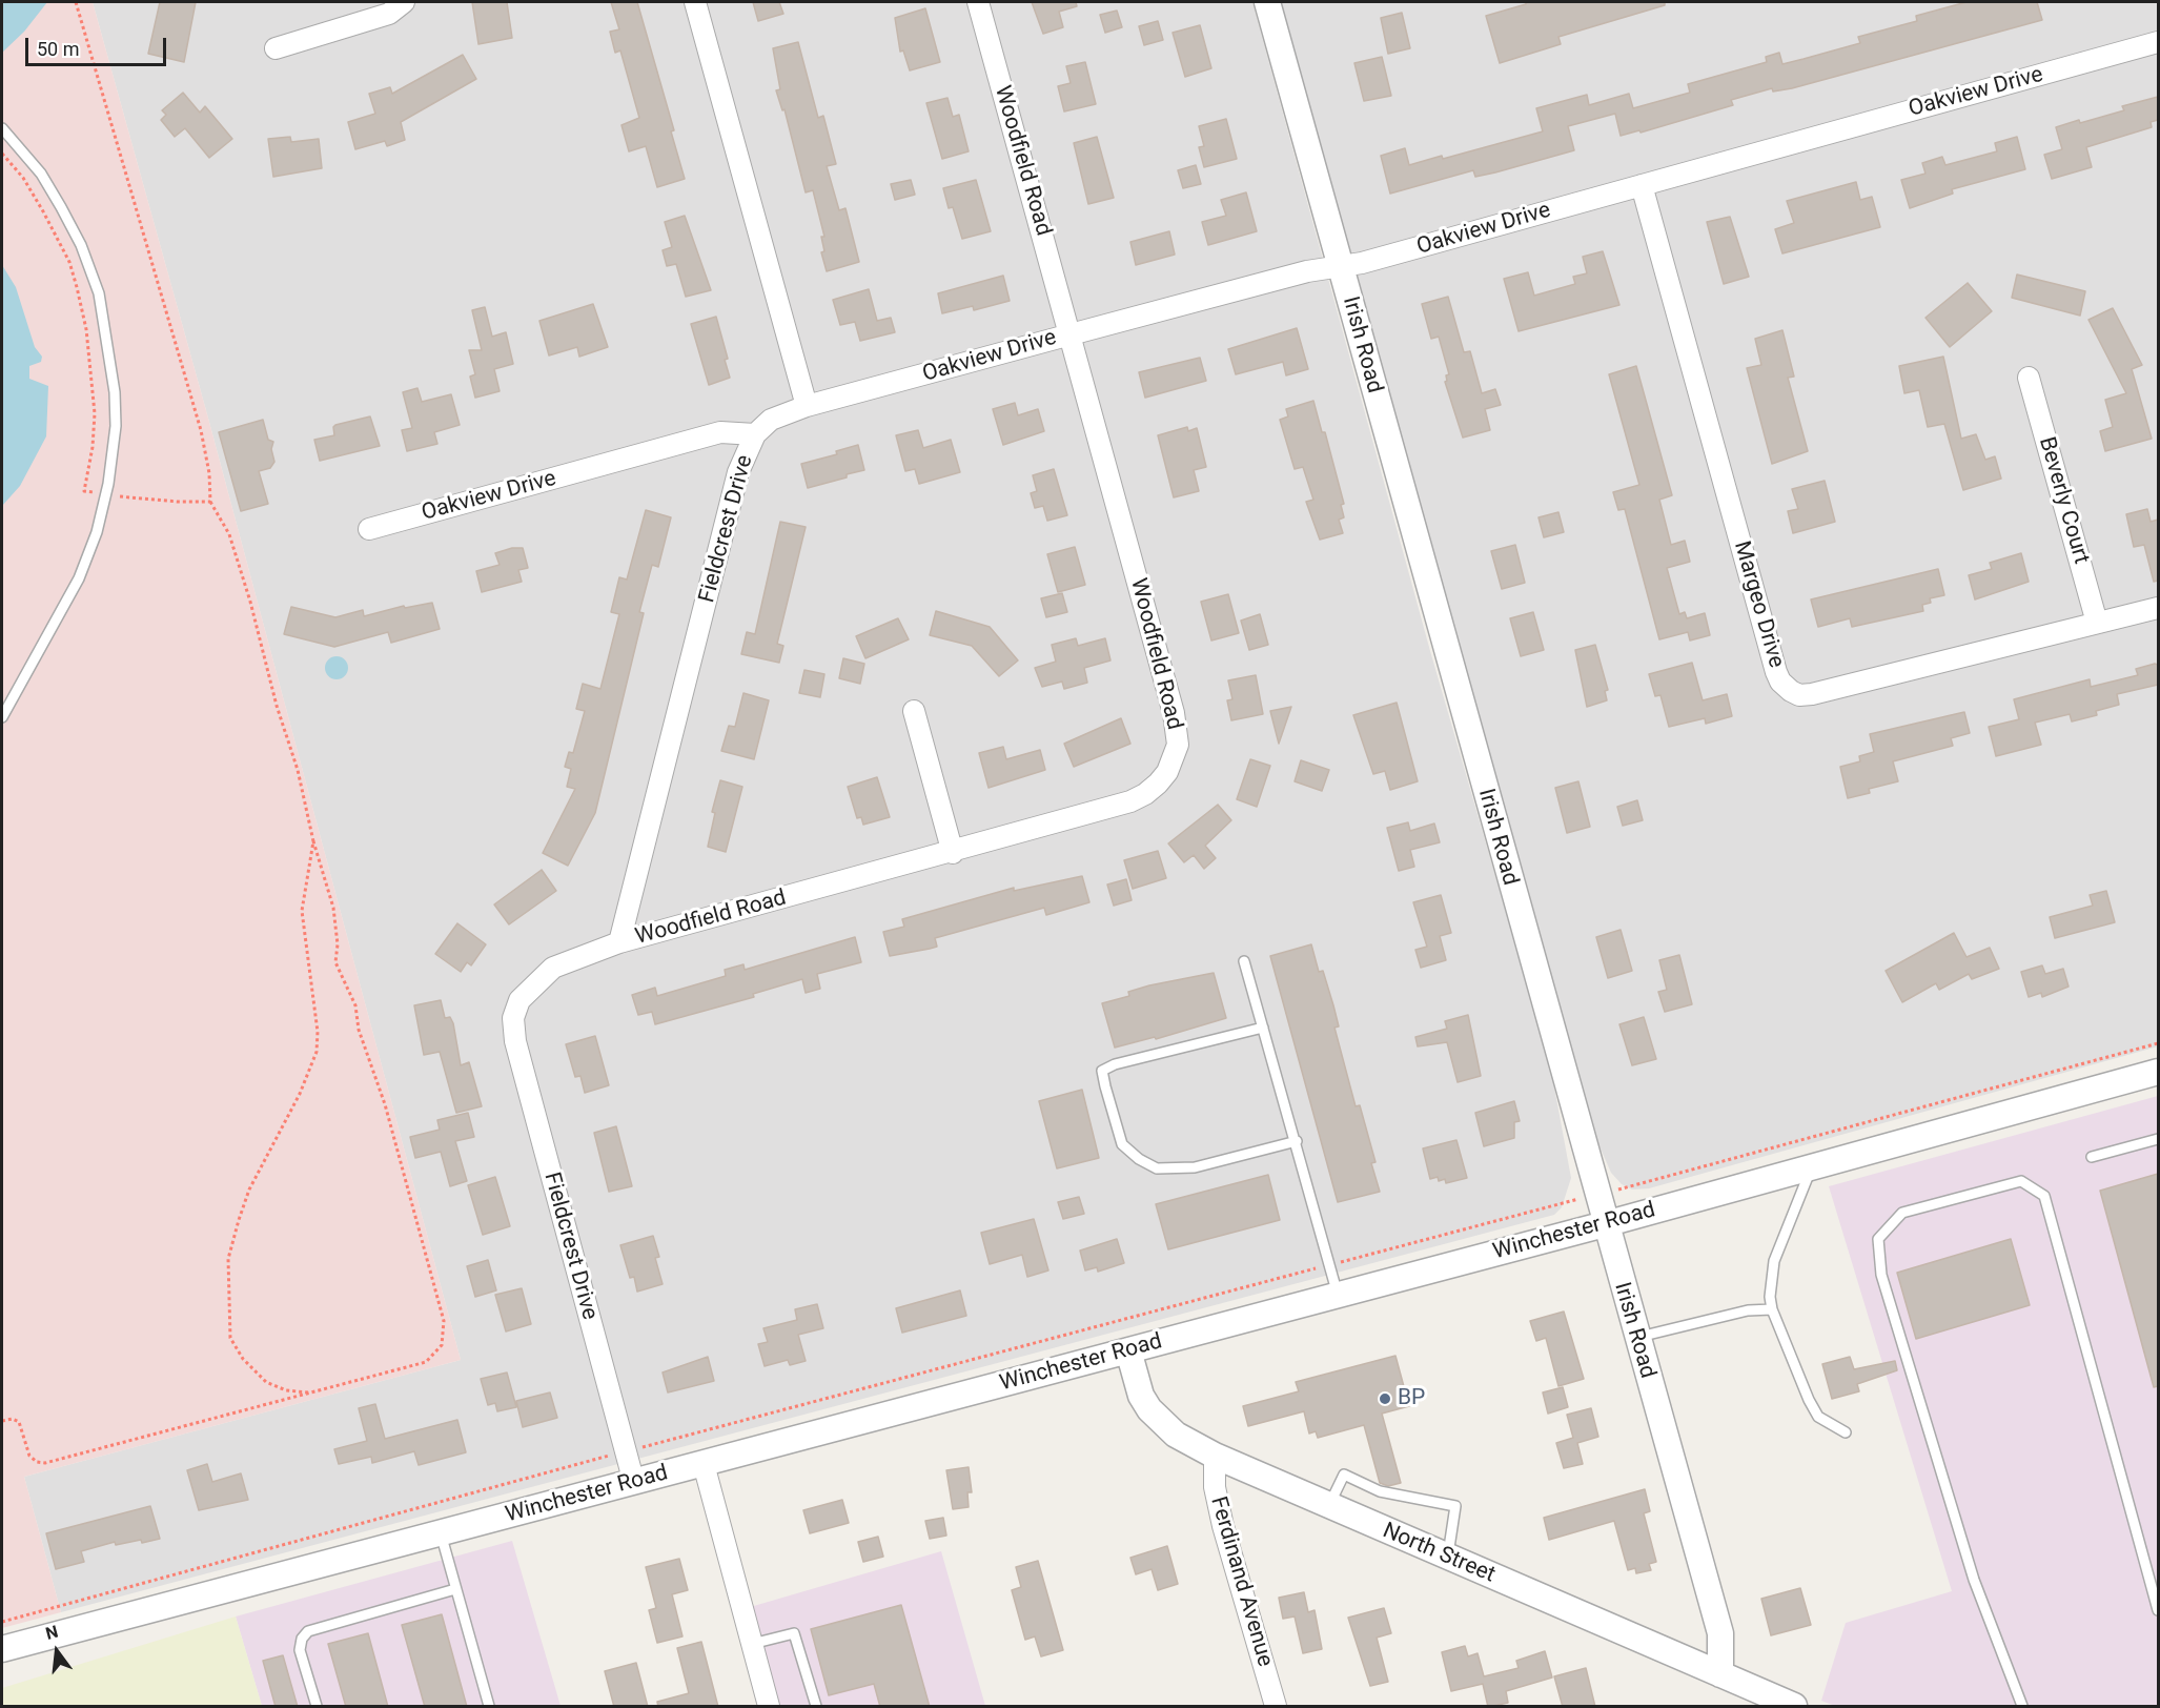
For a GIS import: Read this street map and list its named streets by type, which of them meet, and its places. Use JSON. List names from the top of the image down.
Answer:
{
  "streets": {
    "street": [
      "Oakview Drive",
      "Woodfield Road",
      "Irish Road",
      "Beverly Court",
      "Fieldcrest Drive",
      "Margeo Drive",
      "Winchester Road",
      "North Street",
      "Ferdinand Avenue"
    ]
  },
  "crossings": [
    ["Oakview Drive", "Woodfield Road"],
    ["Oakview Drive", "Irish Road"],
    ["Oakview Drive", "Fieldcrest Drive"],
    ["Oakview Drive", "Margeo Drive"],
    ["Woodfield Road", "Fieldcrest Drive"],
    ["Irish Road", "Winchester Road"],
    ["Irish Road", "North Street"],
    ["Beverly Court", "Margeo Drive"],
    ["Fieldcrest Drive", "Winchester Road"],
    ["Winchester Road", "North Street"],
    ["North Street", "Ferdinand Avenue"]
  ],
  "places": ["BP"],
  "scale_bar": "50 m",
  "north": "top"
}
